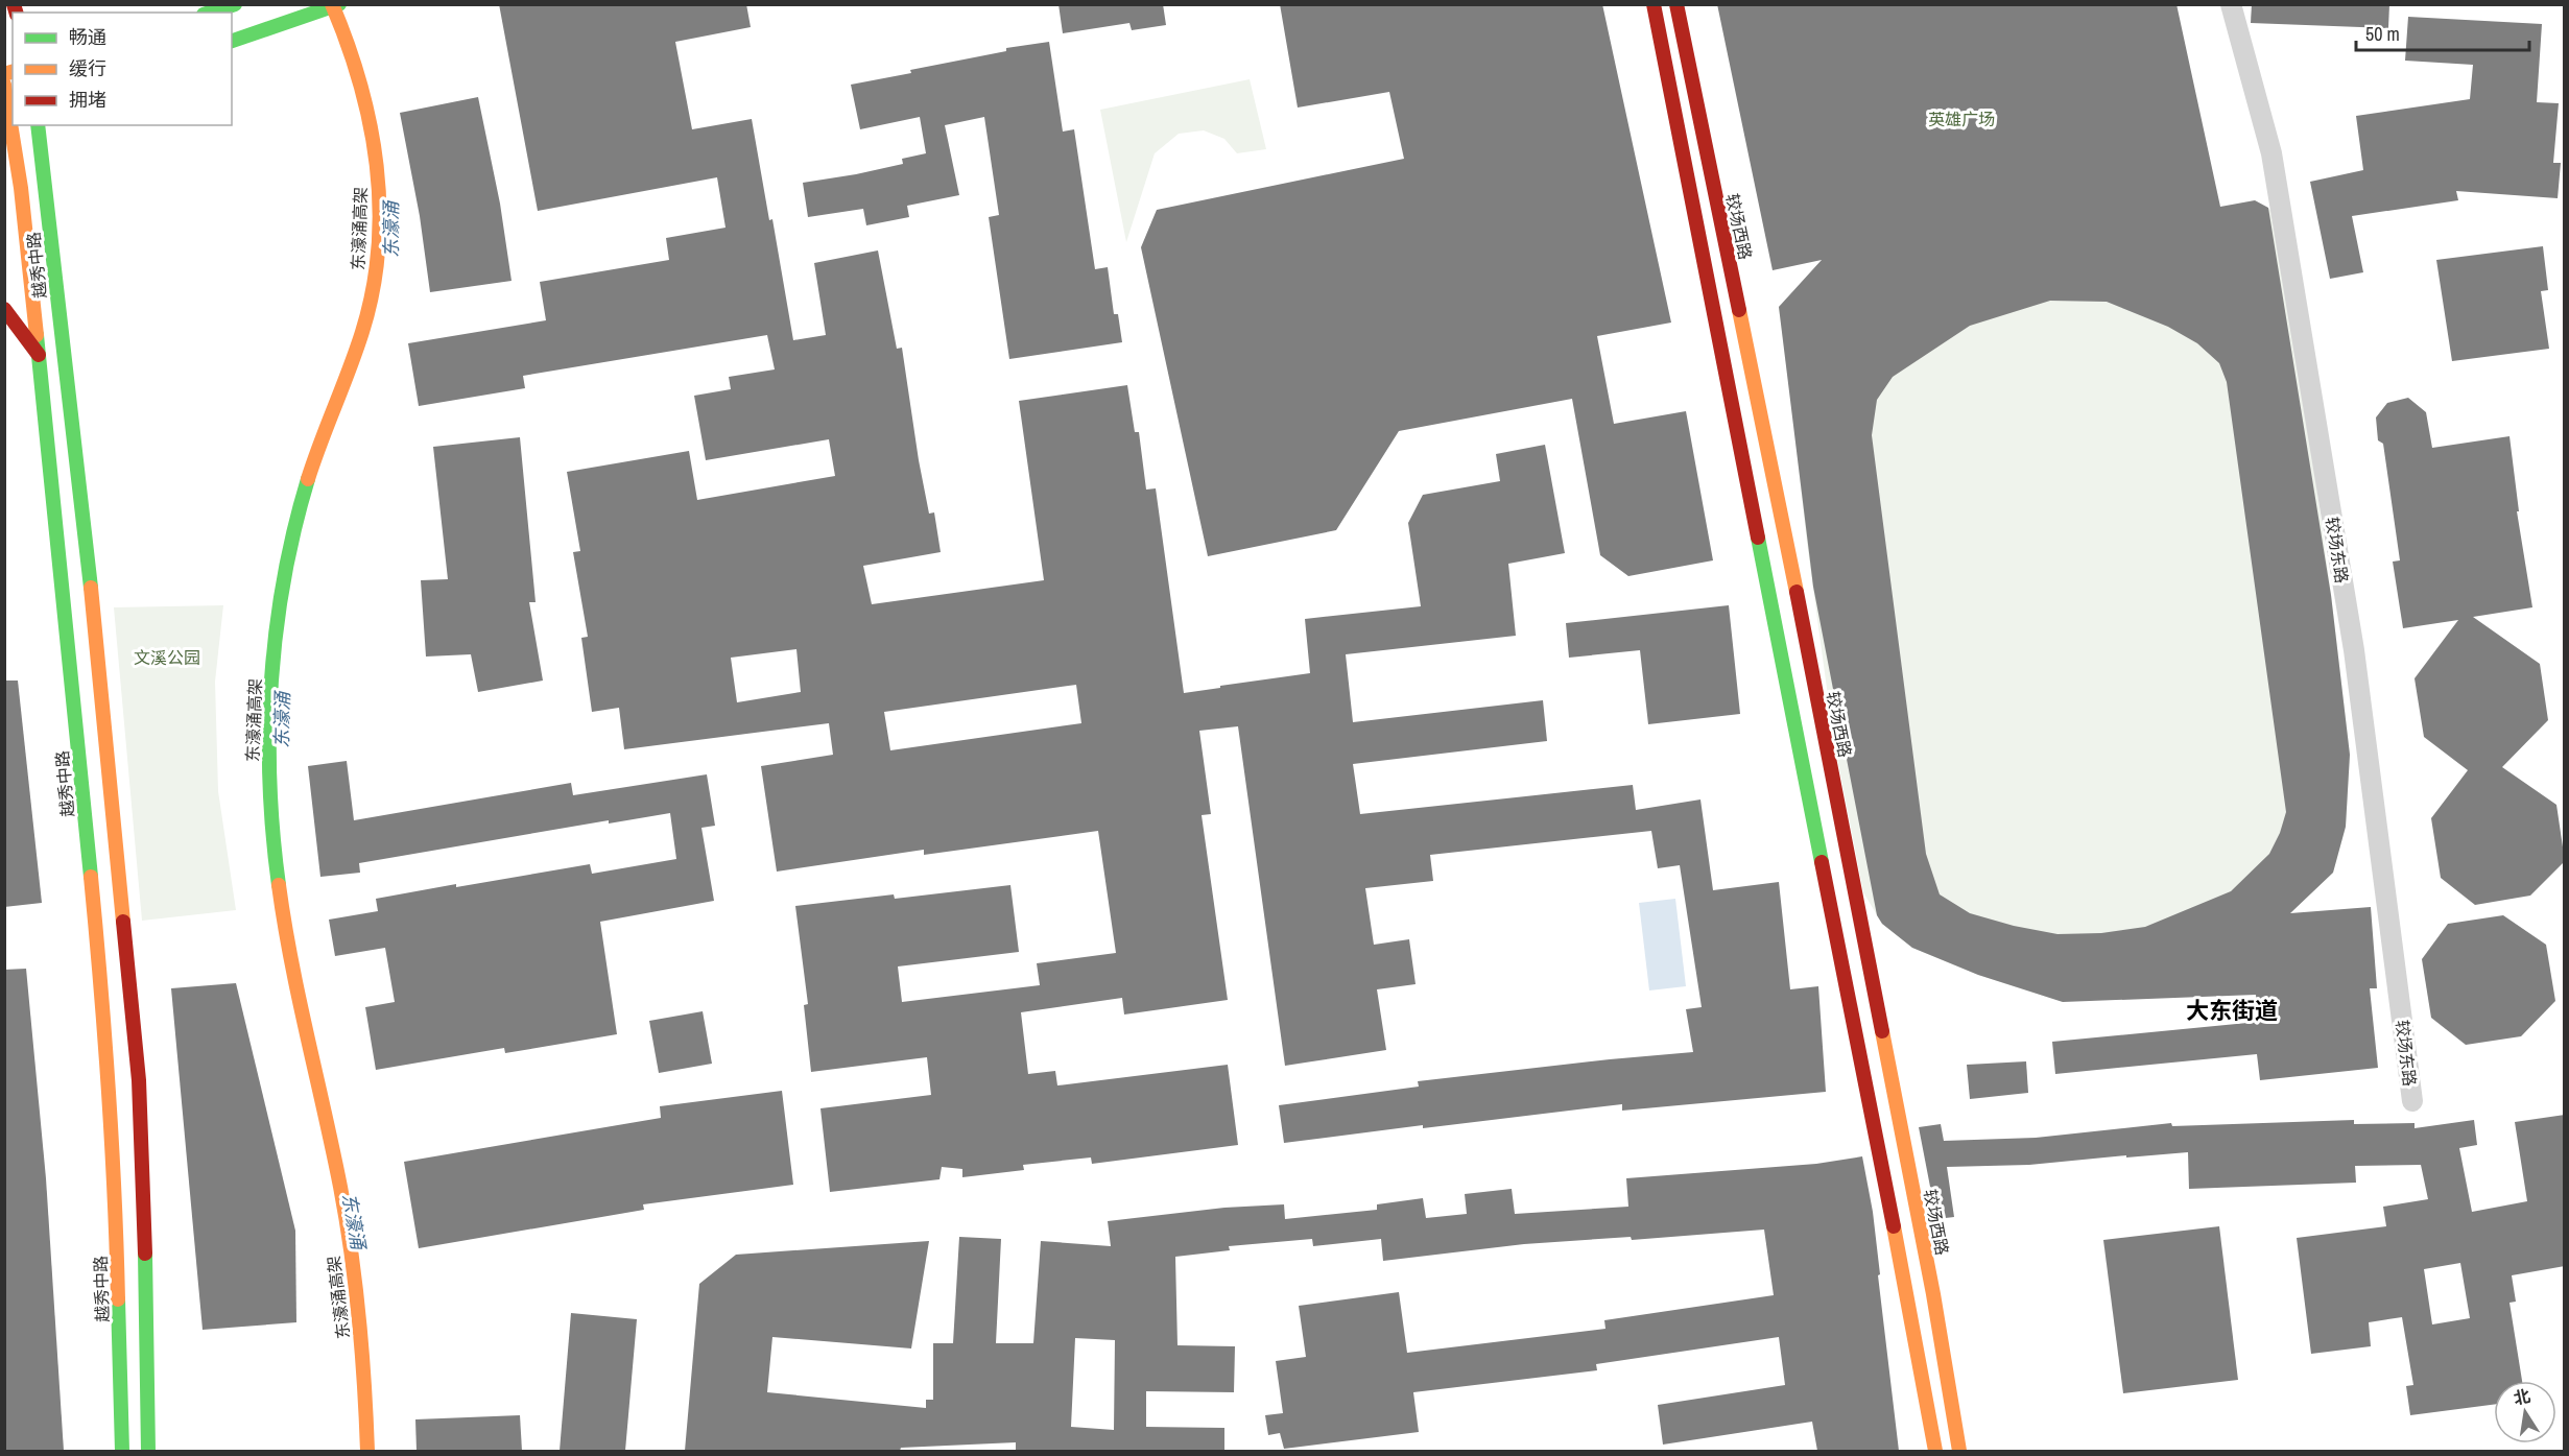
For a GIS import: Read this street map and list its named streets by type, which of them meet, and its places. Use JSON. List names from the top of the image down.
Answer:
{
  "streets": {
    "main road": ["较场西路", "东濠涌高架", "越秀中路"],
    "street": ["较场东路"]
  },
  "districts": ["大东街道"],
  "water": ["东濠涌"],
  "parks": ["英雄广场", "文溪公园"],
  "legend": ["畅通", "缓行", "拥堵"],
  "scale_bar": "50 m",
  "north": "top"
}
